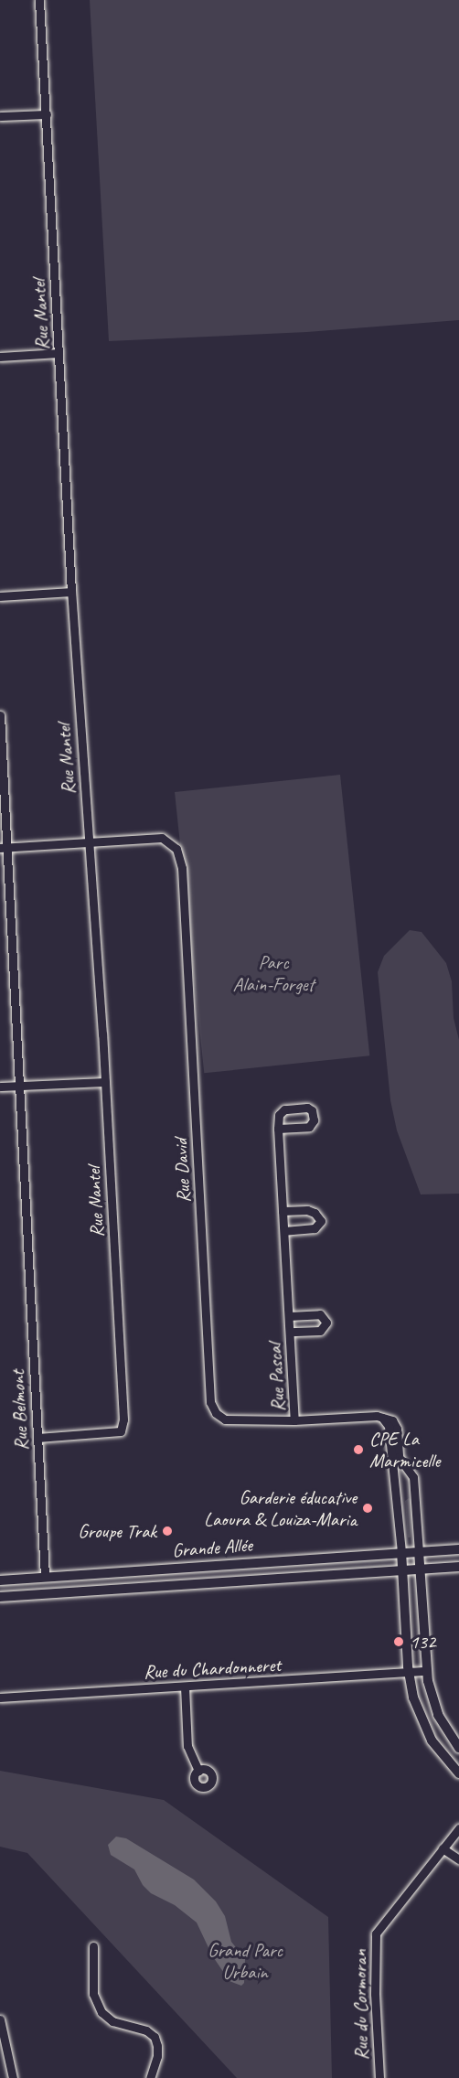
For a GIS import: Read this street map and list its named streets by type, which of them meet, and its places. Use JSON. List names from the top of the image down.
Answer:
{
  "streets": {
    "main road": ["Grande Allée"],
    "street": [
      "Rue Nantel",
      "Rue David",
      "Rue Pascal",
      "Rue Belmont",
      "Rue du Chardonneret",
      "Rue du Cormoran"
    ]
  },
  "crossings": [
    ["Rue Nantel", "Rue David"],
    ["Rue Nantel", "Rue Belmont"],
    ["Rue David", "Rue Pascal"],
    ["Rue David", "Rue Belmont"],
    ["Rue Belmont", "Grande Allée"]
  ],
  "parks": ["Parc Alain-Forget", "Grand Parc Urbain"],
  "places": [
    "CPE La Marmicelle",
    "Garderie éducative Laoura & Louiza-Maria",
    "Groupe Trak",
    "132"
  ]
}
